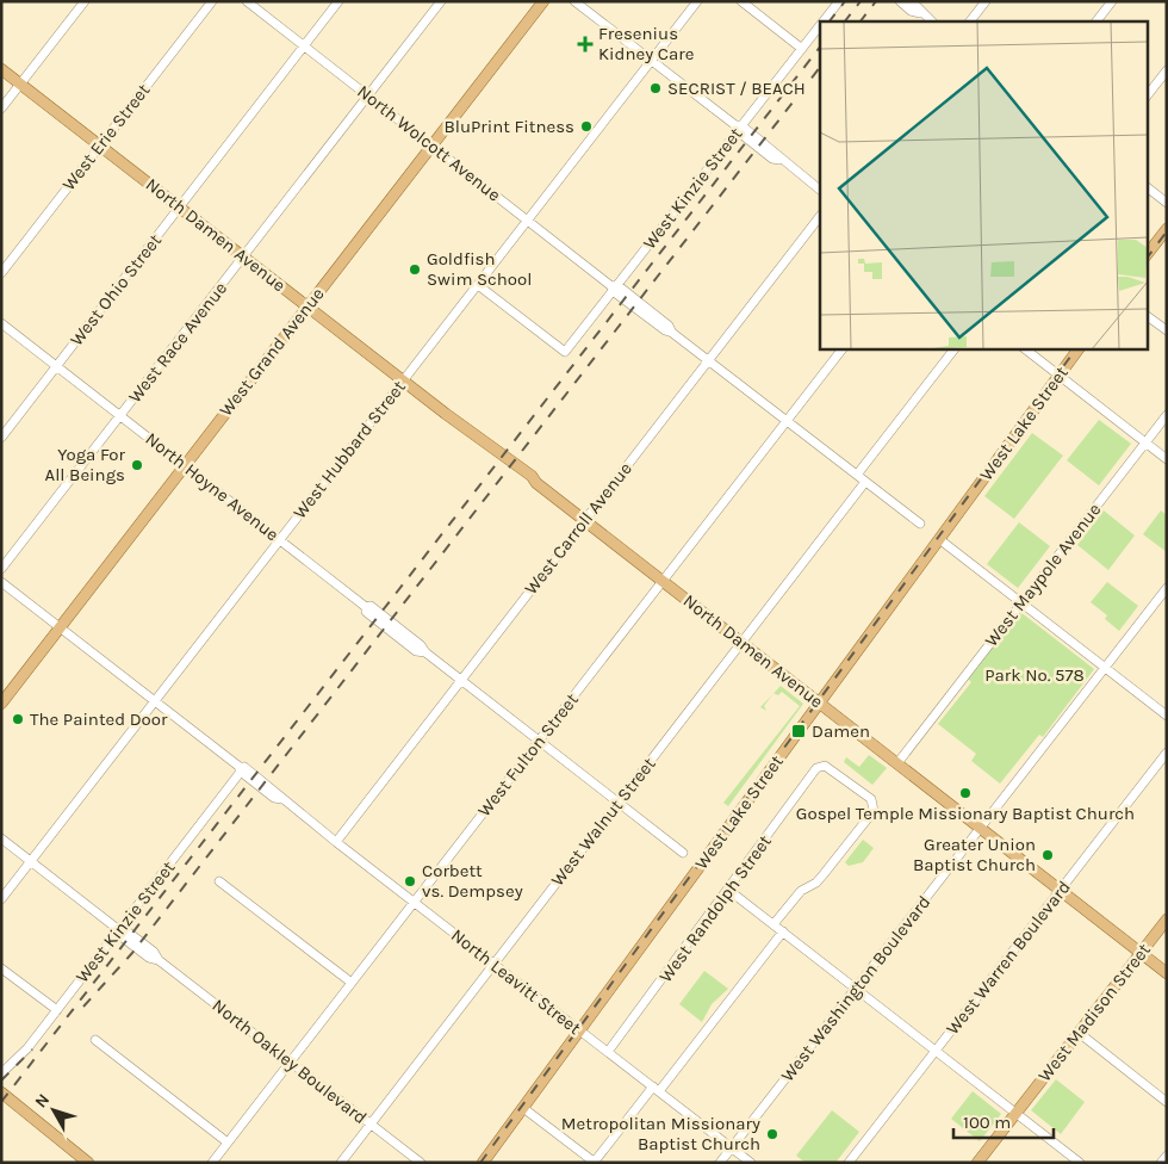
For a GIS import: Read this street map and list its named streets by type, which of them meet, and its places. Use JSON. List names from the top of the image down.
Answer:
{
  "streets": {
    "main road": [
      "North Damen Avenue",
      "West Grand Avenue",
      "West Lake Street",
      "West Madison Street"
    ],
    "street": [
      "West Erie Street",
      "North Wolcott Avenue",
      "West Kinzie Street",
      "West Ohio Street",
      "West Race Avenue",
      "West Hubbard Street",
      "North Hoyne Avenue",
      "West Carroll Avenue",
      "West Maypole Avenue",
      "West Fulton Street",
      "West Walnut Street",
      "West Randolph Street",
      "West Warren Boulevard",
      "North Leavitt Street",
      "West Washington Boulevard",
      "North Oakley Boulevard"
    ]
  },
  "crossings": [
    ["West Erie Street", "North Damen Avenue"],
    ["North Wolcott Avenue", "West Kinzie Street"],
    ["North Wolcott Avenue", "West Ohio Street"],
    ["North Wolcott Avenue", "West Race Avenue"],
    ["North Wolcott Avenue", "West Grand Avenue"],
    ["North Wolcott Avenue", "West Hubbard Street"],
    ["North Wolcott Avenue", "West Carroll Avenue"],
    ["North Wolcott Avenue", "West Fulton Street"],
    ["North Wolcott Avenue", "West Walnut Street"],
    ["West Kinzie Street", "West Hubbard Street"],
    ["West Kinzie Street", "North Leavitt Street"],
    ["West Kinzie Street", "North Oakley Boulevard"],
    ["North Damen Avenue", "West Ohio Street"],
    ["North Damen Avenue", "West Race Avenue"],
    ["North Damen Avenue", "West Grand Avenue"],
    ["North Damen Avenue", "West Lake Street"],
    ["North Damen Avenue", "West Hubbard Street"],
    ["North Damen Avenue", "West Carroll Avenue"],
    ["North Damen Avenue", "West Maypole Avenue"],
    ["North Damen Avenue", "West Fulton Street"],
    ["North Damen Avenue", "West Walnut Street"],
    ["North Damen Avenue", "West Warren Boulevard"],
    ["North Damen Avenue", "West Washington Boulevard"],
    ["North Damen Avenue", "West Madison Street"],
    ["West Ohio Street", "North Hoyne Avenue"],
    ["West Race Avenue", "North Hoyne Avenue"],
    ["West Grand Avenue", "North Hoyne Avenue"],
    ["West Grand Avenue", "North Leavitt Street"],
    ["West Lake Street", "North Leavitt Street"],
    ["West Hubbard Street", "North Hoyne Avenue"],
    ["West Hubbard Street", "North Leavitt Street"],
    ["West Hubbard Street", "North Oakley Boulevard"],
    ["North Hoyne Avenue", "West Carroll Avenue"],
    ["North Hoyne Avenue", "West Fulton Street"],
    ["North Hoyne Avenue", "West Walnut Street"],
    ["West Carroll Avenue", "North Leavitt Street"],
    ["West Fulton Street", "North Leavitt Street"],
    ["West Fulton Street", "North Oakley Boulevard"],
    ["West Walnut Street", "North Leavitt Street"],
    ["West Walnut Street", "North Oakley Boulevard"],
    ["West Randolph Street", "North Leavitt Street"],
    ["North Leavitt Street", "West Washington Boulevard"]
  ],
  "parks": ["Park No. 578"],
  "places": {
    "health": ["Fresenius Kidney Care"],
    "other": [
      "SECRIST / BEACH",
      "BluPrint Fitness",
      "Goldfish Swim School",
      "Yoga For All Beings",
      "The Painted Door",
      "Gospel Temple Missionary Baptist Church",
      "Greater Union Baptist Church",
      "Corbett vs. Dempsey",
      "Metropolitan Missionary Baptist Church"
    ],
    "transit": ["Damen"]
  },
  "scale_bar": "100 m",
  "north": "top left"
}
